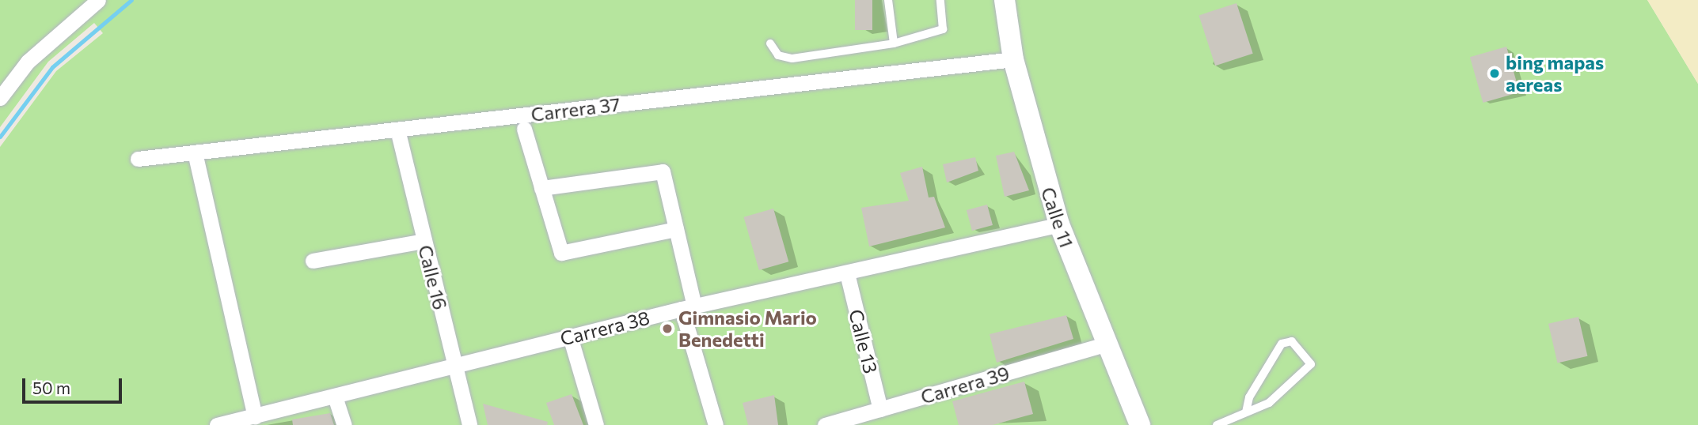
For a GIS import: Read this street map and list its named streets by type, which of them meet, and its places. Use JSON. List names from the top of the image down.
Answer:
{
  "streets": {
    "main road": ["Calle 11"],
    "street": [
      "Carrera 37",
      "Calle 16",
      "Carrera 38",
      "Calle 13",
      "Carrera 39"
    ]
  },
  "crossings": [
    ["Carrera 37", "Calle 11"],
    ["Carrera 37", "Calle 16"],
    ["Calle 11", "Carrera 38"],
    ["Calle 11", "Carrera 39"],
    ["Calle 16", "Carrera 38"],
    ["Carrera 38", "Calle 13"],
    ["Calle 13", "Carrera 39"]
  ],
  "places": ["bing mapas aereas", "Gimnasio Mario Benedetti"],
  "scale_bar": "50 m"
}
